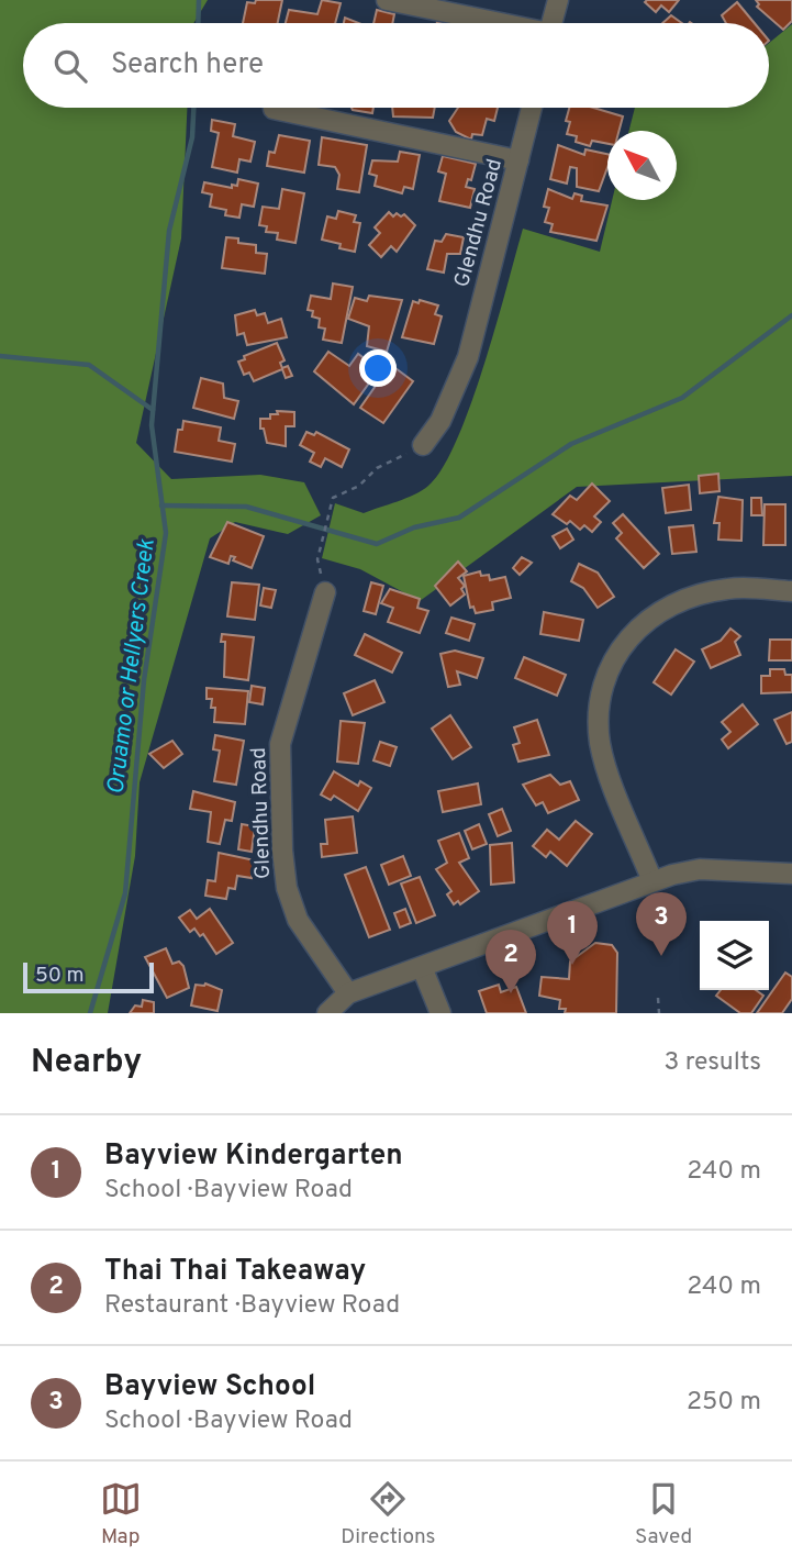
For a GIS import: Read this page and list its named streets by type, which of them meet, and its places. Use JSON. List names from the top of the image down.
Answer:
{
  "streets": {
    "street": ["Glendhu Road"]
  },
  "water": ["Oruamo or Hellyers Creek"],
  "scale_bar": "50 m",
  "north": "top left",
  "page": {
    "search": "Search here",
    "pins": ["3", "1", "2"],
    "scale": "50 m",
    "heading": ["Nearby", "3 results"],
    "list": [
      {
        "mark": "1",
        "name": "Bayview Kindergarten",
        "note": "School · Bayview Road",
        "value": "240 m"
      },
      {
        "mark": "2",
        "name": "Thai Thai Takeaway",
        "note": "Restaurant · Bayview Road",
        "value": "240 m"
      },
      {
        "mark": "3",
        "name": "Bayview School",
        "note": "School · Bayview Road",
        "value": "250 m"
      }
    ],
    "nav": ["Map", "Directions", "Saved"]
  }
}
